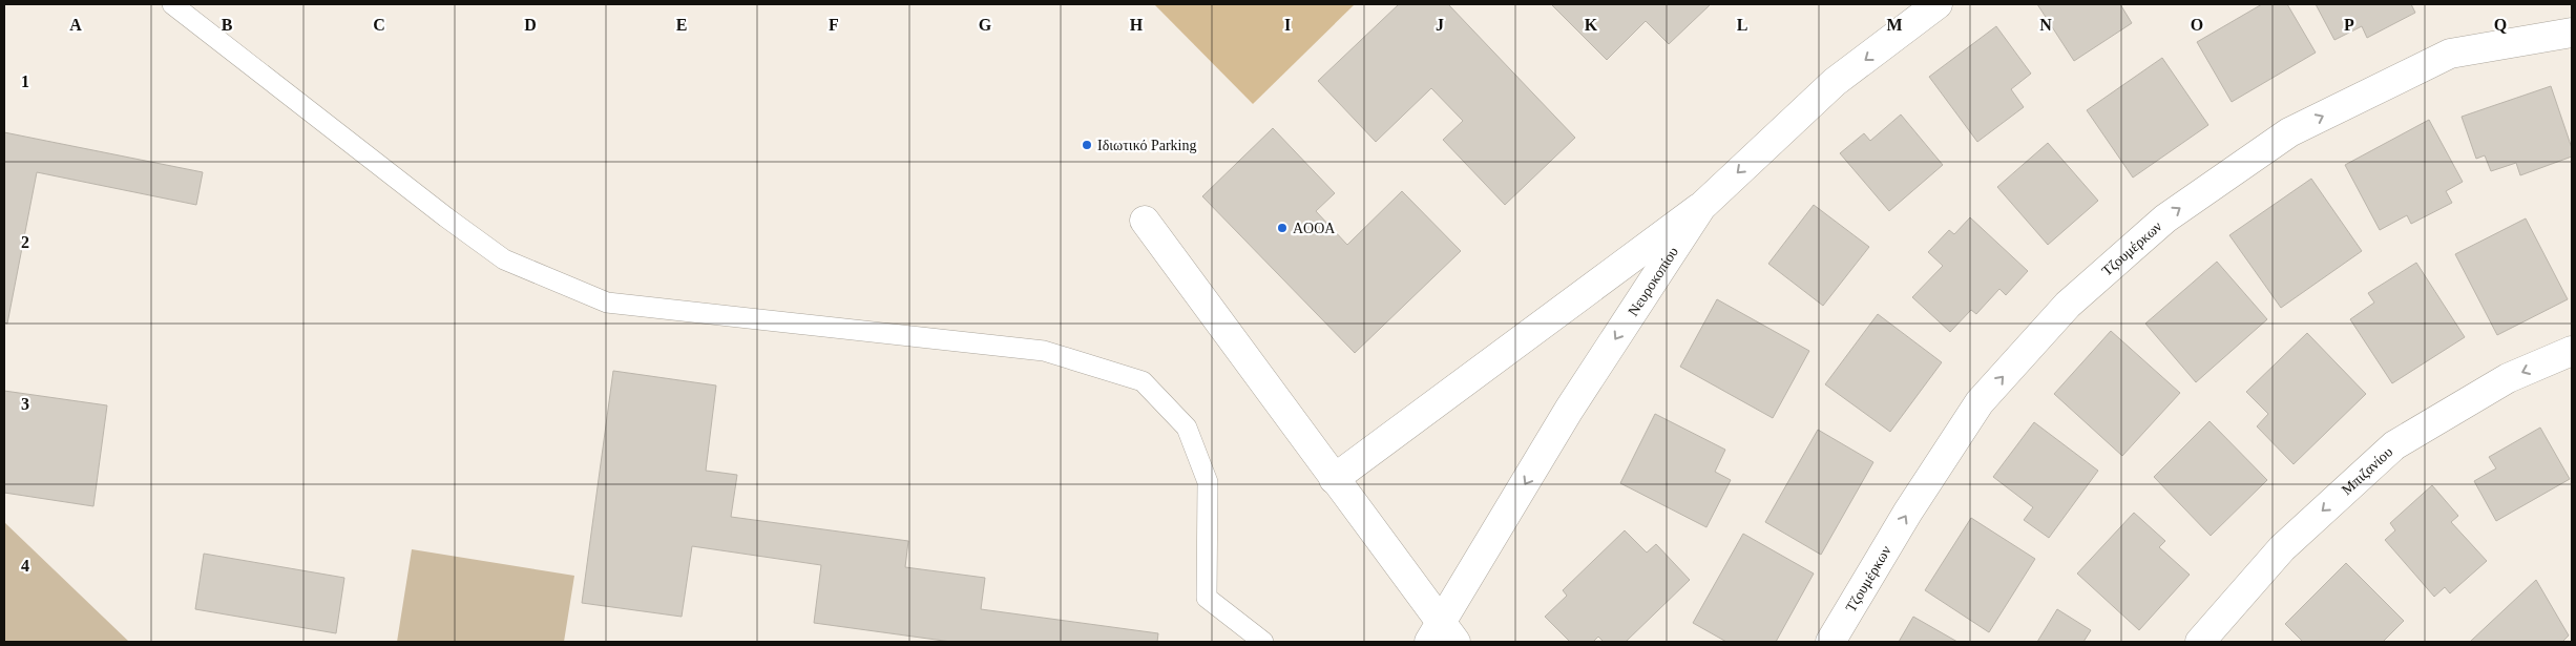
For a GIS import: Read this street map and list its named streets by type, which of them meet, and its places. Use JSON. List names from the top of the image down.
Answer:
{
  "streets": {
    "street": ["Τζουμέρκων", "Νευροκοπίου", "Μπιζανίου"]
  },
  "one_way": ["Τζουμέρκων", "Μπιζανίου"],
  "places": ["Ιδιωτικό Parking", "AOOA"],
  "grid": {
    "columns": [
      "A",
      "B",
      "C",
      "D",
      "E",
      "F",
      "G",
      "H",
      "I",
      "J",
      "K",
      "L",
      "M",
      "N",
      "O",
      "P",
      "Q"
    ],
    "rows": [
      "1",
      "2",
      "3",
      "4"
    ]
  }
}
